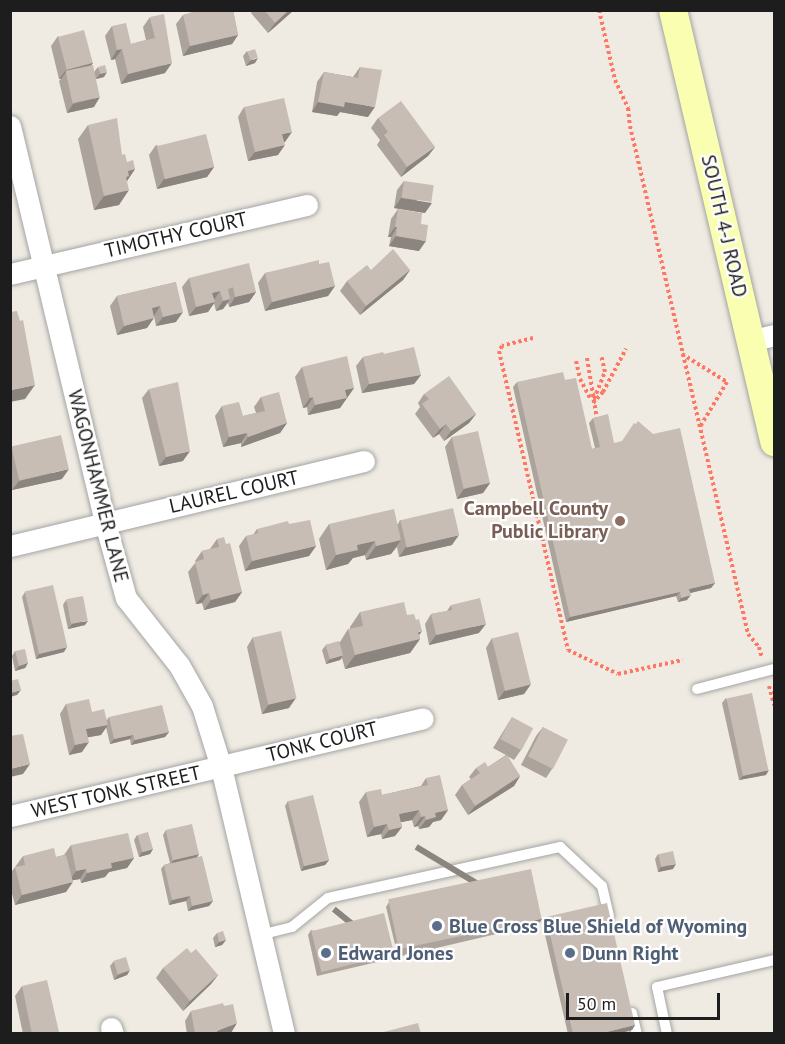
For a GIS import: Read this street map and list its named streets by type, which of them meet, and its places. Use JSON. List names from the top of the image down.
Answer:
{
  "streets": {
    "main road": ["SOUTH 4-J ROAD"],
    "street": [
      "TIMOTHY COURT",
      "WAGONHAMMER LANE",
      "LAUREL COURT",
      "TONK COURT",
      "WEST TONK STREET"
    ]
  },
  "crossings": [
    ["TIMOTHY COURT", "WAGONHAMMER LANE"],
    ["WAGONHAMMER LANE", "LAUREL COURT"],
    ["WAGONHAMMER LANE", "TONK COURT"],
    ["WAGONHAMMER LANE", "WEST TONK STREET"],
    ["TONK COURT", "WEST TONK STREET"]
  ],
  "places": [
    "Campbell County Public Library",
    "Blue Cross Blue Shield of Wyoming",
    "Edward Jones",
    "Dunn Right"
  ],
  "scale_bar": "50 m"
}
